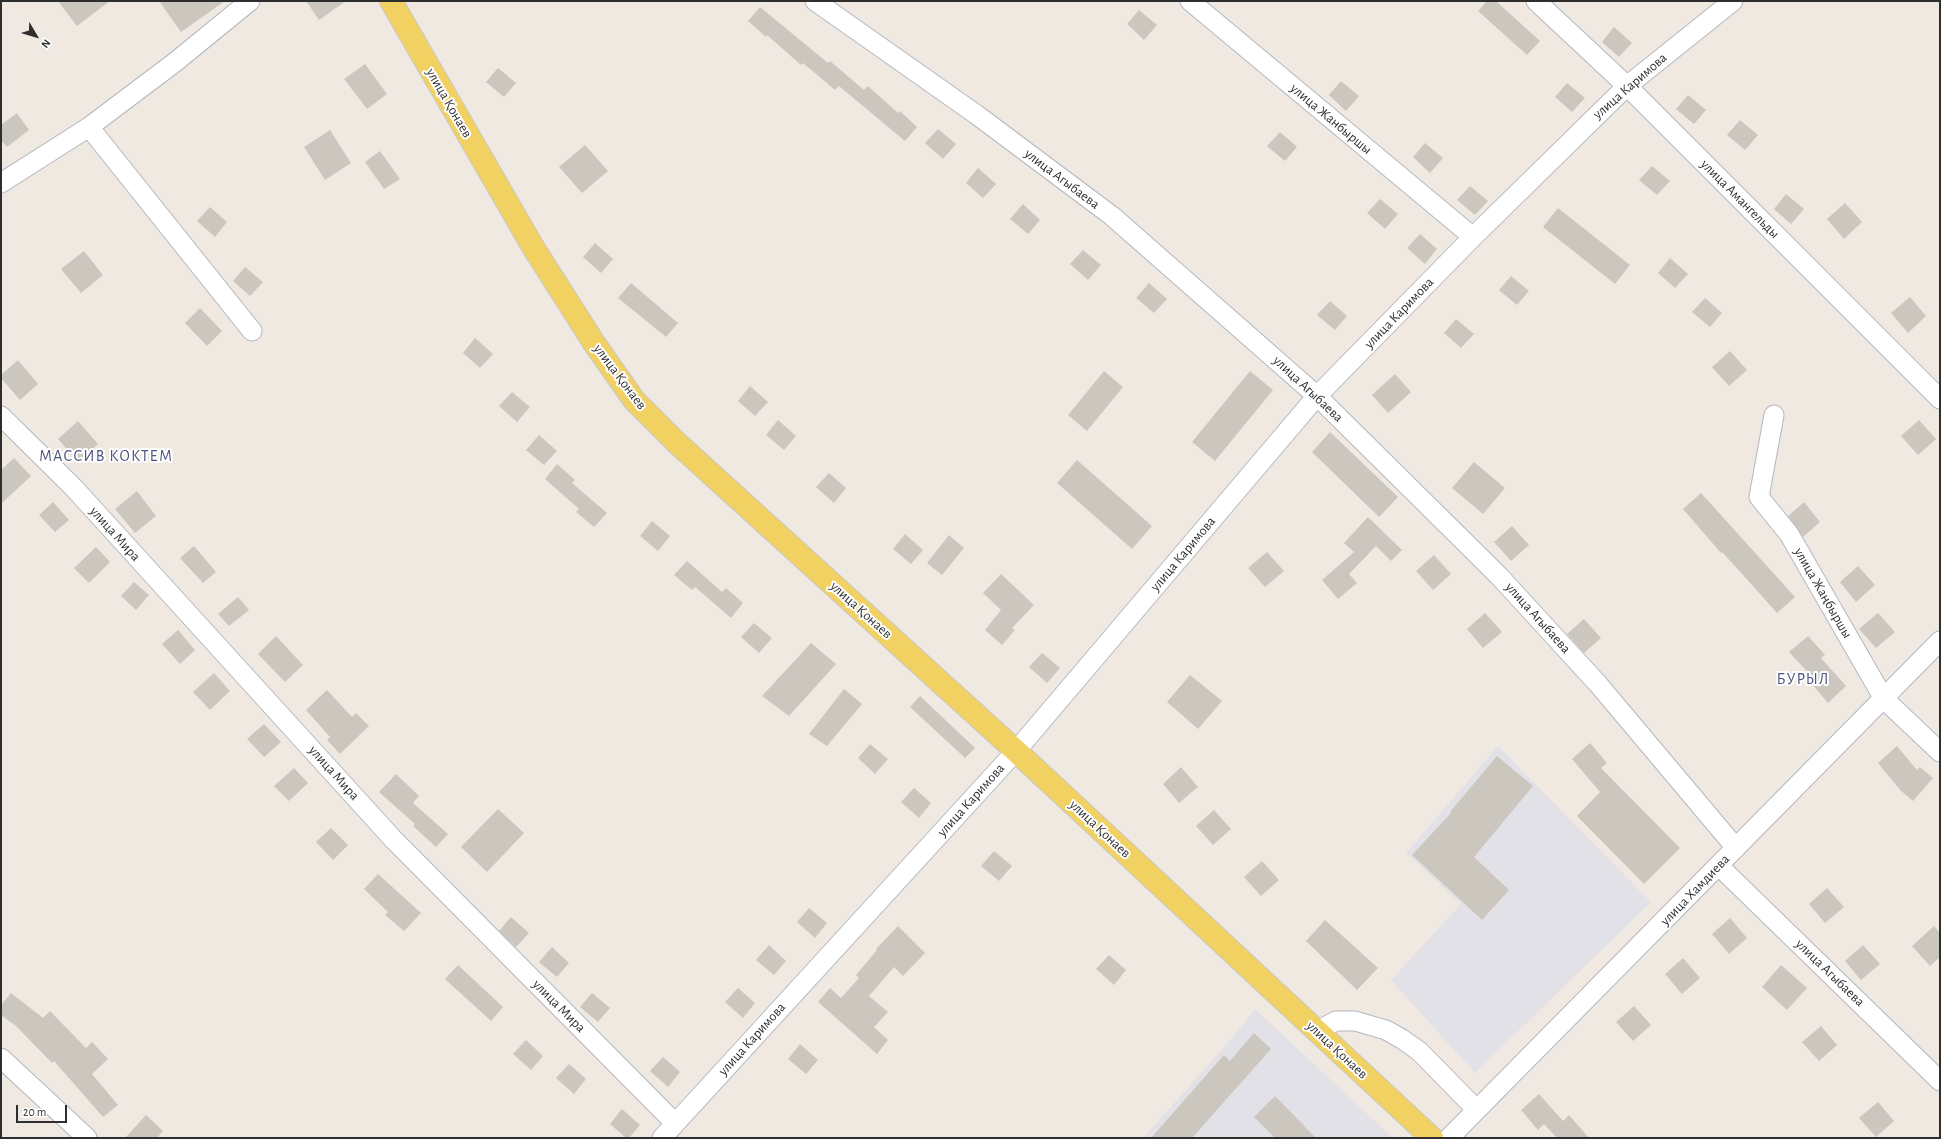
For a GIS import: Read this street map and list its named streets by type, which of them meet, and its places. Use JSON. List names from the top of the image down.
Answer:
{
  "streets": {
    "main road": ["улица Қонаев"],
    "street": [
      "улица Каримова",
      "улица Жанбыршы",
      "улица Агыбаева",
      "улица Амангельды",
      "улица Мира",
      "улица Жаңбыршы",
      "улица Хамдиева"
    ]
  },
  "crossings": [
    ["улица Каримова", "улица Қонаев"],
    ["улица Каримова", "улица Жанбыршы"],
    ["улица Каримова", "улица Агыбаева"],
    ["улица Каримова", "улица Амангельды"],
    ["улица Каримова", "улица Мира"],
    ["улица Агыбаева", "улица Хамдиева"],
    ["улица Жаңбыршы", "улица Хамдиева"]
  ],
  "districts": ["МАССИВ КОКТЕМ", "БУРЫЛ"],
  "scale_bar": "20 m",
  "north": "bottom right"
}
